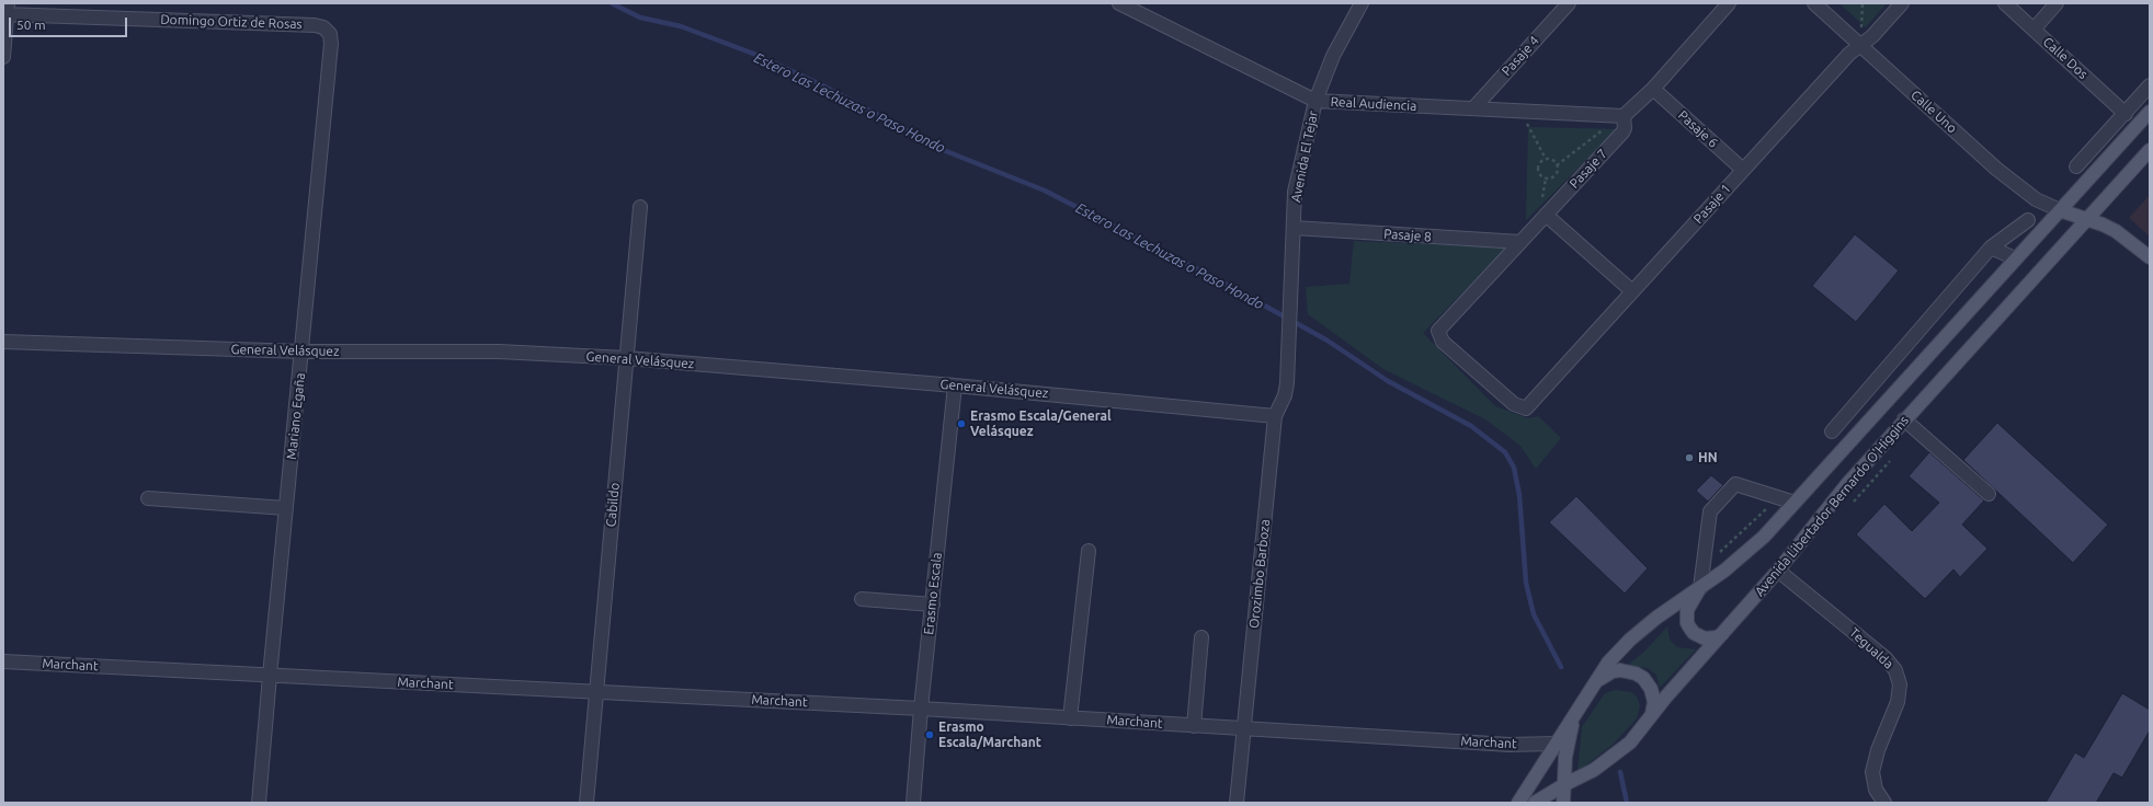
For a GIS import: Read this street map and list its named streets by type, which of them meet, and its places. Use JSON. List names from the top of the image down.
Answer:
{
  "streets": {
    "main road": ["Avenida Libertador Bernardo O'Higgins"],
    "street": [
      "Domingo Ortiz de Rosas",
      "Pasaje 4",
      "Calle Dos",
      "Real Audiencia",
      "Calle Uno",
      "Pasaje 6",
      "Avenida El Tejar",
      "Pasaje 7",
      "Pasaje 1",
      "Pasaje 8",
      "General Velásquez",
      "Mariano Egaña",
      "Cabildo",
      "Orozimbo Barboza",
      "Erasmo Escala",
      "Tegualda",
      "Marchant"
    ]
  },
  "crossings": [
    ["Domingo Ortiz de Rosas", "Mariano Egaña"],
    ["Pasaje 4", "Real Audiencia"],
    ["Real Audiencia", "Avenida El Tejar"],
    ["Real Audiencia", "Pasaje 7"],
    ["Calle Uno", "Pasaje 1"],
    ["Calle Uno", "Avenida Libertador Bernardo O'Higgins"],
    ["Pasaje 6", "Pasaje 7"],
    ["Pasaje 6", "Pasaje 1"],
    ["Avenida El Tejar", "Pasaje 8"],
    ["Avenida El Tejar", "Orozimbo Barboza"],
    ["Pasaje 7", "Pasaje 1"],
    ["Pasaje 7", "Pasaje 8"],
    ["General Velásquez", "Mariano Egaña"],
    ["General Velásquez", "Cabildo"],
    ["General Velásquez", "Orozimbo Barboza"],
    ["General Velásquez", "Erasmo Escala"],
    ["Mariano Egaña", "Marchant"],
    ["Cabildo", "Marchant"],
    ["Avenida Libertador Bernardo O'Higgins", "Tegualda"],
    ["Avenida Libertador Bernardo O'Higgins", "Marchant"],
    ["Orozimbo Barboza", "Marchant"],
    ["Erasmo Escala", "Marchant"]
  ],
  "water": ["Estero Las Lechuzas o Paso Hondo"],
  "places": ["Erasmo Escala/General Velásquez", "HN", "Erasmo Escala/Marchant"],
  "scale_bar": "50 m"
}
